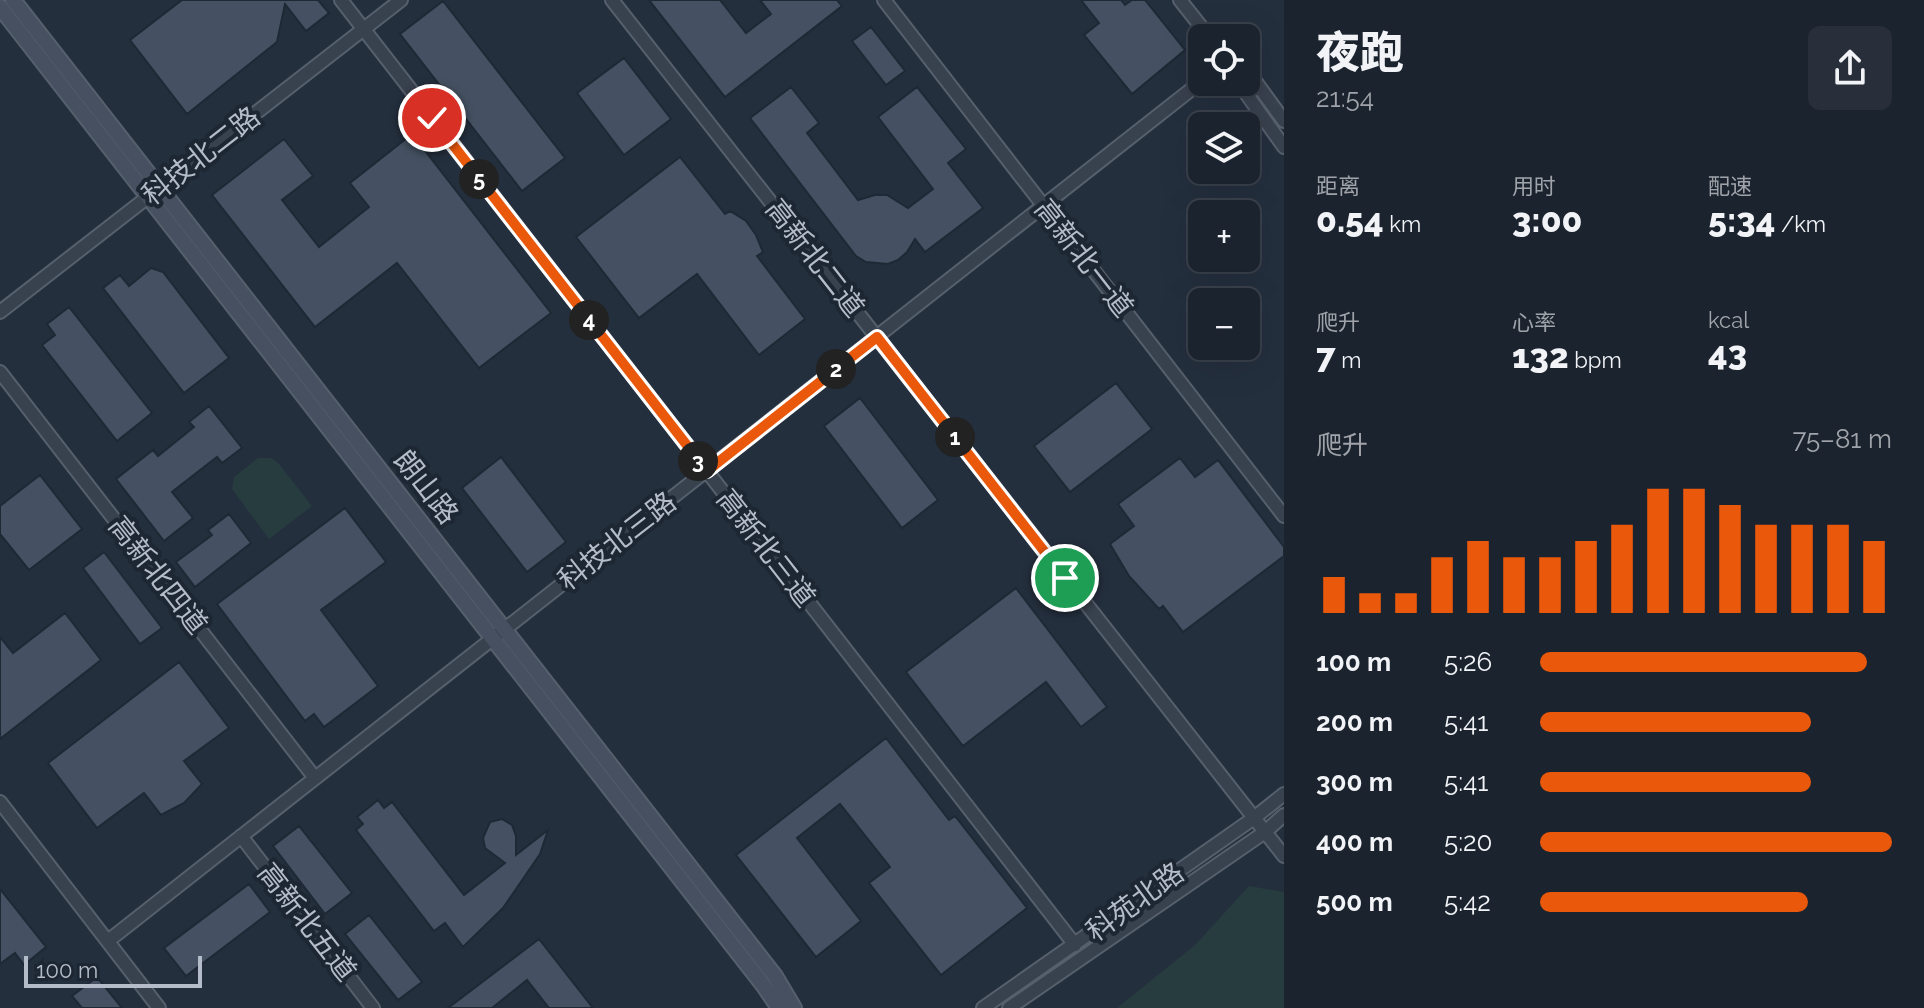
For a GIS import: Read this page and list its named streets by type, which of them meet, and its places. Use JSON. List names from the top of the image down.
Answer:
{
  "streets": {
    "main road": ["朗山路"],
    "street": [
      "科技北二路",
      "高新北二道",
      "高新北一道",
      "科技北三路",
      "高新北三道",
      "高新北四道",
      "科苑北路",
      "高新北五道"
    ]
  },
  "crossings": [
    ["科技北二路", "朗山路"],
    ["科技北二路", "高新北三道"],
    ["高新北二道", "科技北三路"],
    ["高新北二道", "科苑北路"],
    ["高新北一道", "科技北三路"],
    ["朗山路", "科技北三路"],
    ["科技北三路", "高新北三道"],
    ["科技北三路", "高新北四道"],
    ["科技北三路", "高新北五道"],
    ["高新北三道", "科苑北路"]
  ],
  "scale_bar": "100 m",
  "page": {
    "heading": ["夜跑", "21:54"],
    "map_buttons": ["+", "−"],
    "stats": [
      ["距离", "0.54 km"],
      ["用时", "3:00"],
      ["配速", "5:34 /km"],
      ["爬升", "7 m"],
      ["心率", "132 bpm"],
      ["kcal", "43"]
    ],
    "pins": [
      "5",
      "4",
      "2",
      "1",
      "3"
    ],
    "chart": ["爬升", "75–81 m"],
    "list": [
      {
        "name": "100 m",
        "note": "5:26"
      },
      {
        "name": "200 m",
        "note": "5:41"
      },
      {
        "name": "300 m",
        "note": "5:41"
      },
      {
        "name": "400 m",
        "note": "5:20"
      },
      {
        "name": "500 m",
        "note": "5:42"
      }
    ],
    "scale": "100 m"
  }
}
